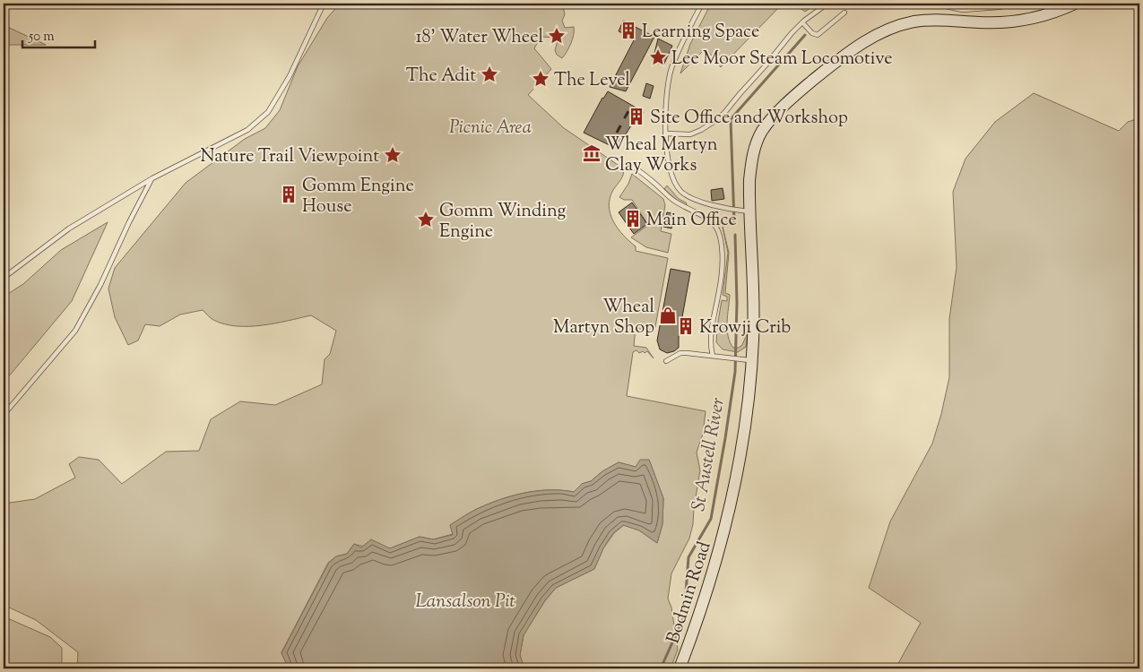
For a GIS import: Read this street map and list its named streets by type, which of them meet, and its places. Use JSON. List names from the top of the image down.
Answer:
{
  "streets": {
    "main road": ["Bodmin Road"]
  },
  "water": ["St Austell River", "Lansalson Pit"],
  "parks": ["Picnic Area"],
  "places": {
    "building": [
      "Learning Space",
      "Site Office and Workshop",
      "Gomm Engine House",
      "Main Office",
      "Krowji Crib"
    ],
    "place": [
      "18' Water Wheel",
      "Lee Moor Steam Locomotive",
      "The Adit",
      "The Level",
      "Nature Trail Viewpoint",
      "Gomm Winding Engine"
    ],
    "museum": ["Wheal Martyn Clay Works"],
    "shop": ["Wheal Martyn Shop"]
  },
  "scale_bar": "50 m"
}
